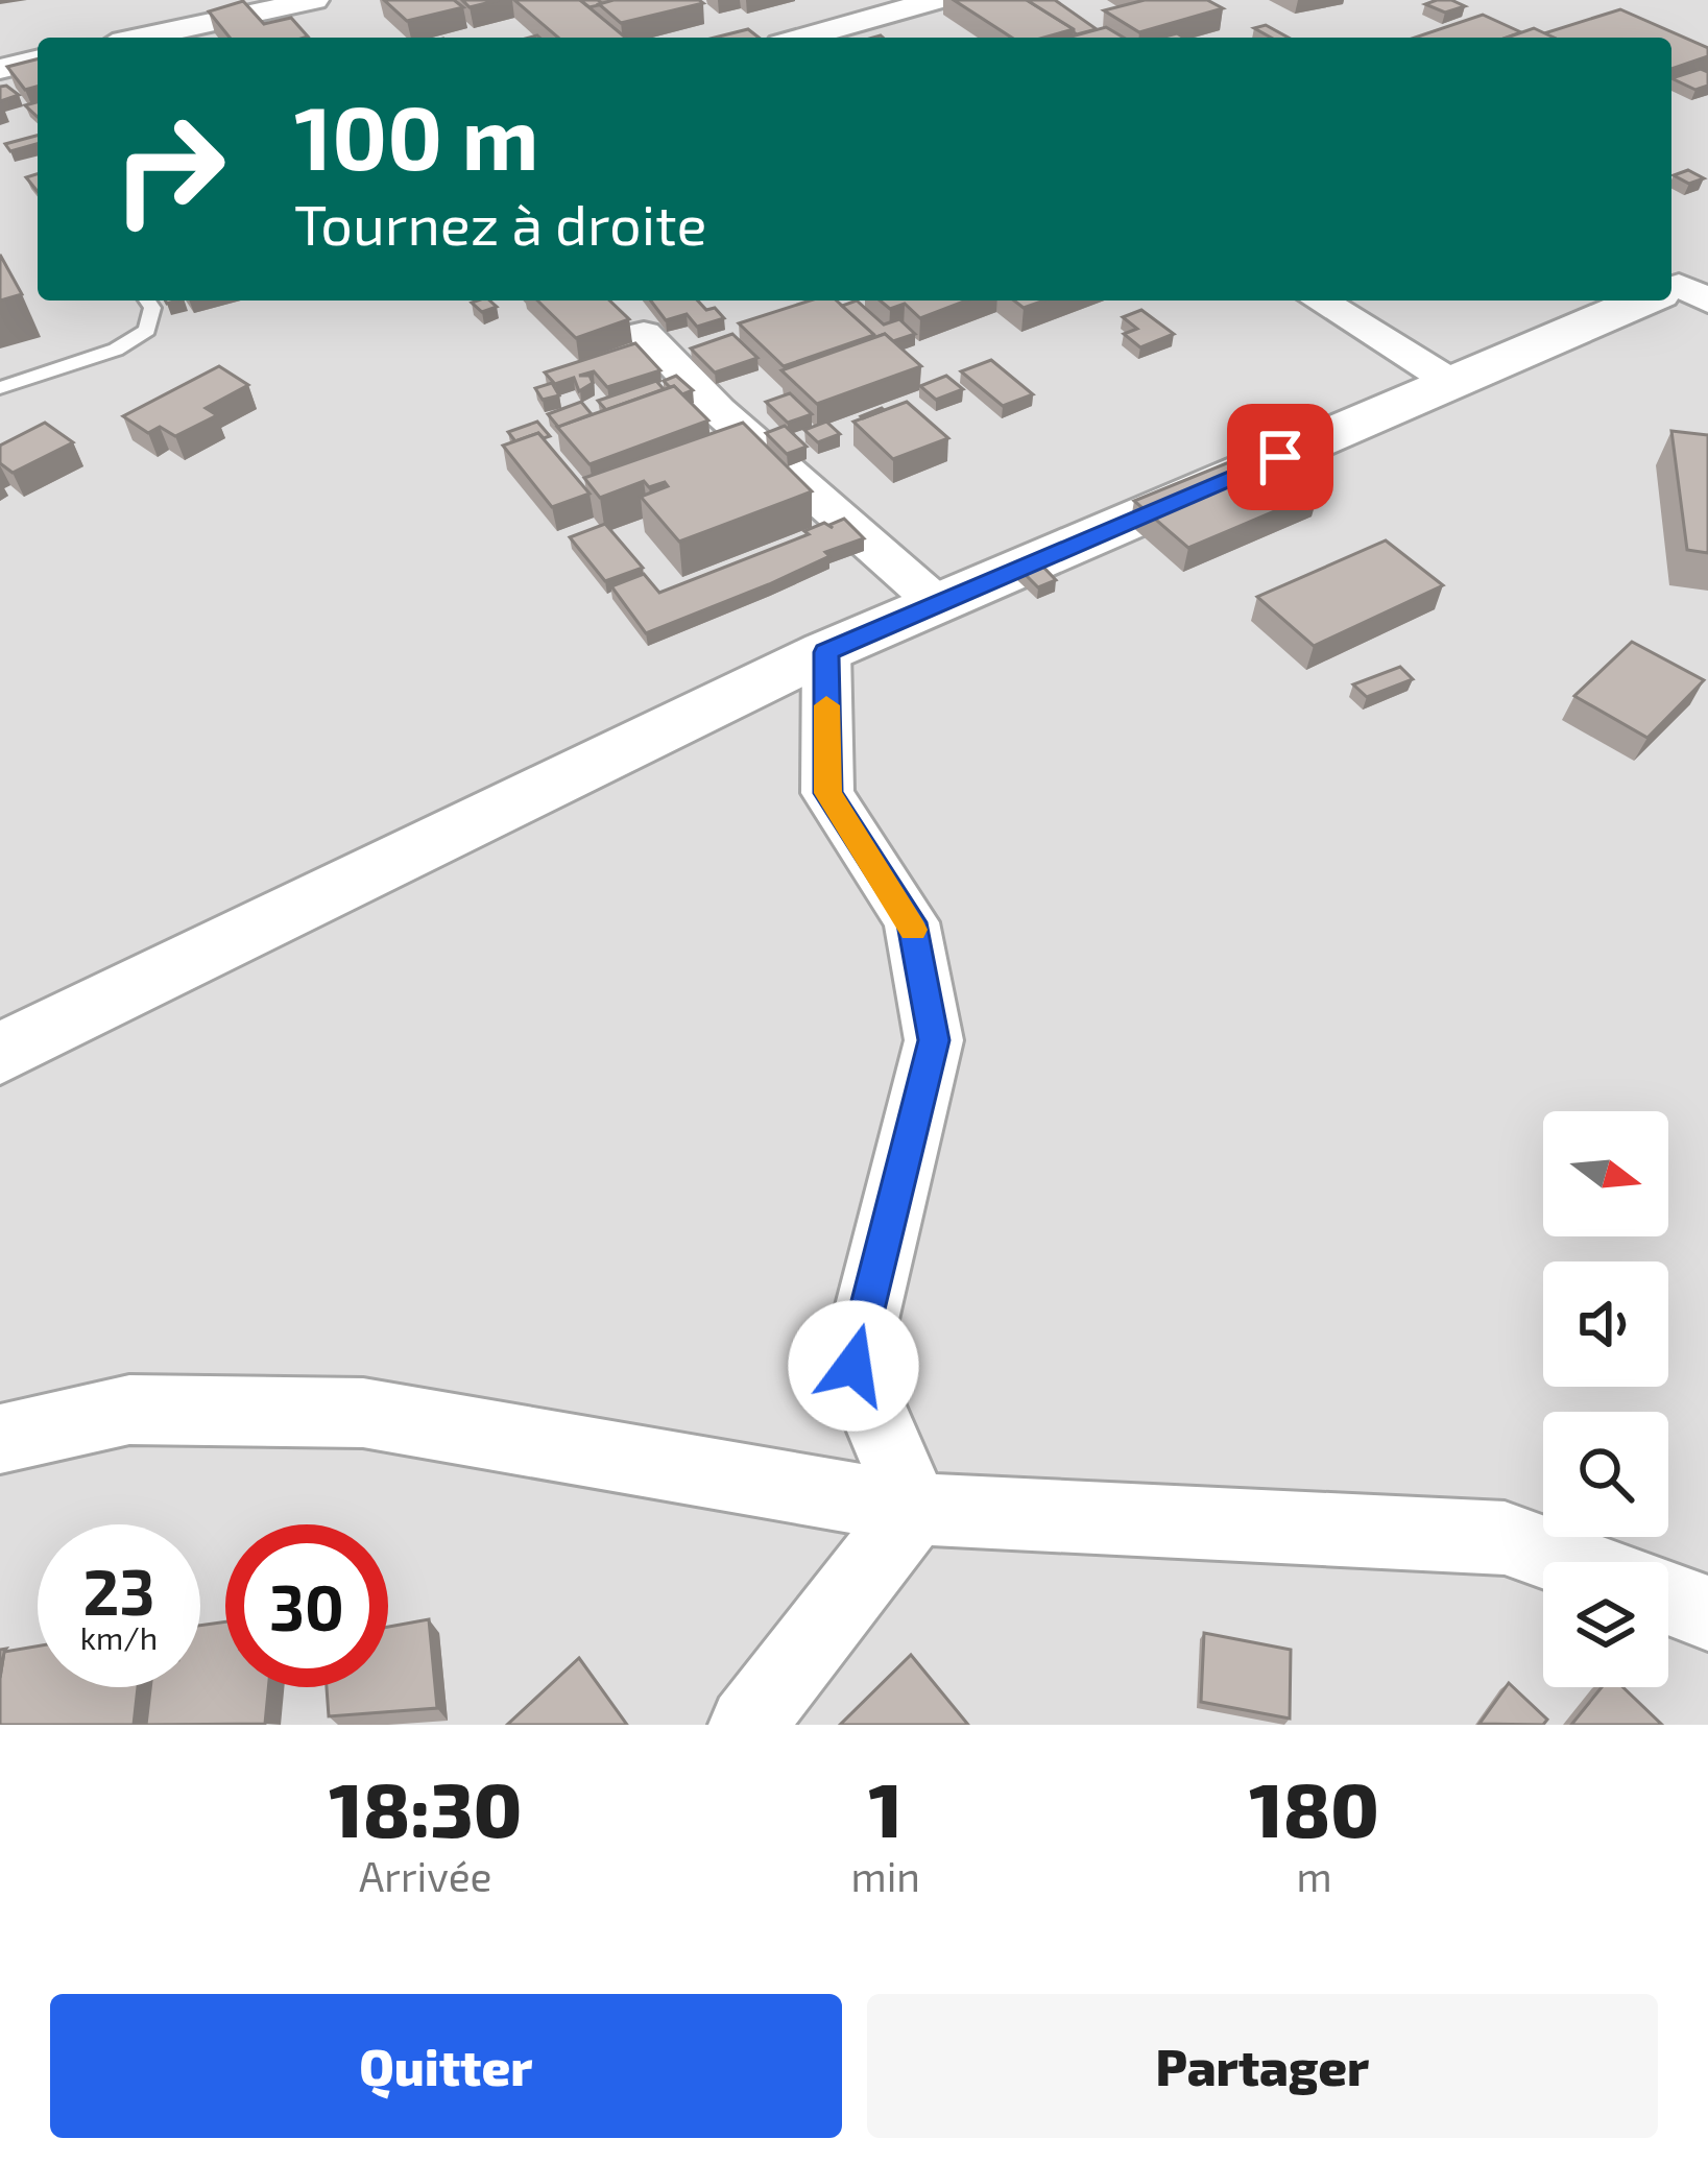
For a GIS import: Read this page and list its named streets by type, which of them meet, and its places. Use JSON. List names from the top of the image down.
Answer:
{
  "north": "right",
  "page": {
    "turn": ["100 m", "Tournez à droite"],
    "speed": "23 km/h",
    "limit": "30",
    "eta": [
      "18:30",
      "Arrivée",
      "1",
      "min",
      "180",
      "m"
    ],
    "buttons": ["Quitter", "Partager"]
  }
}
